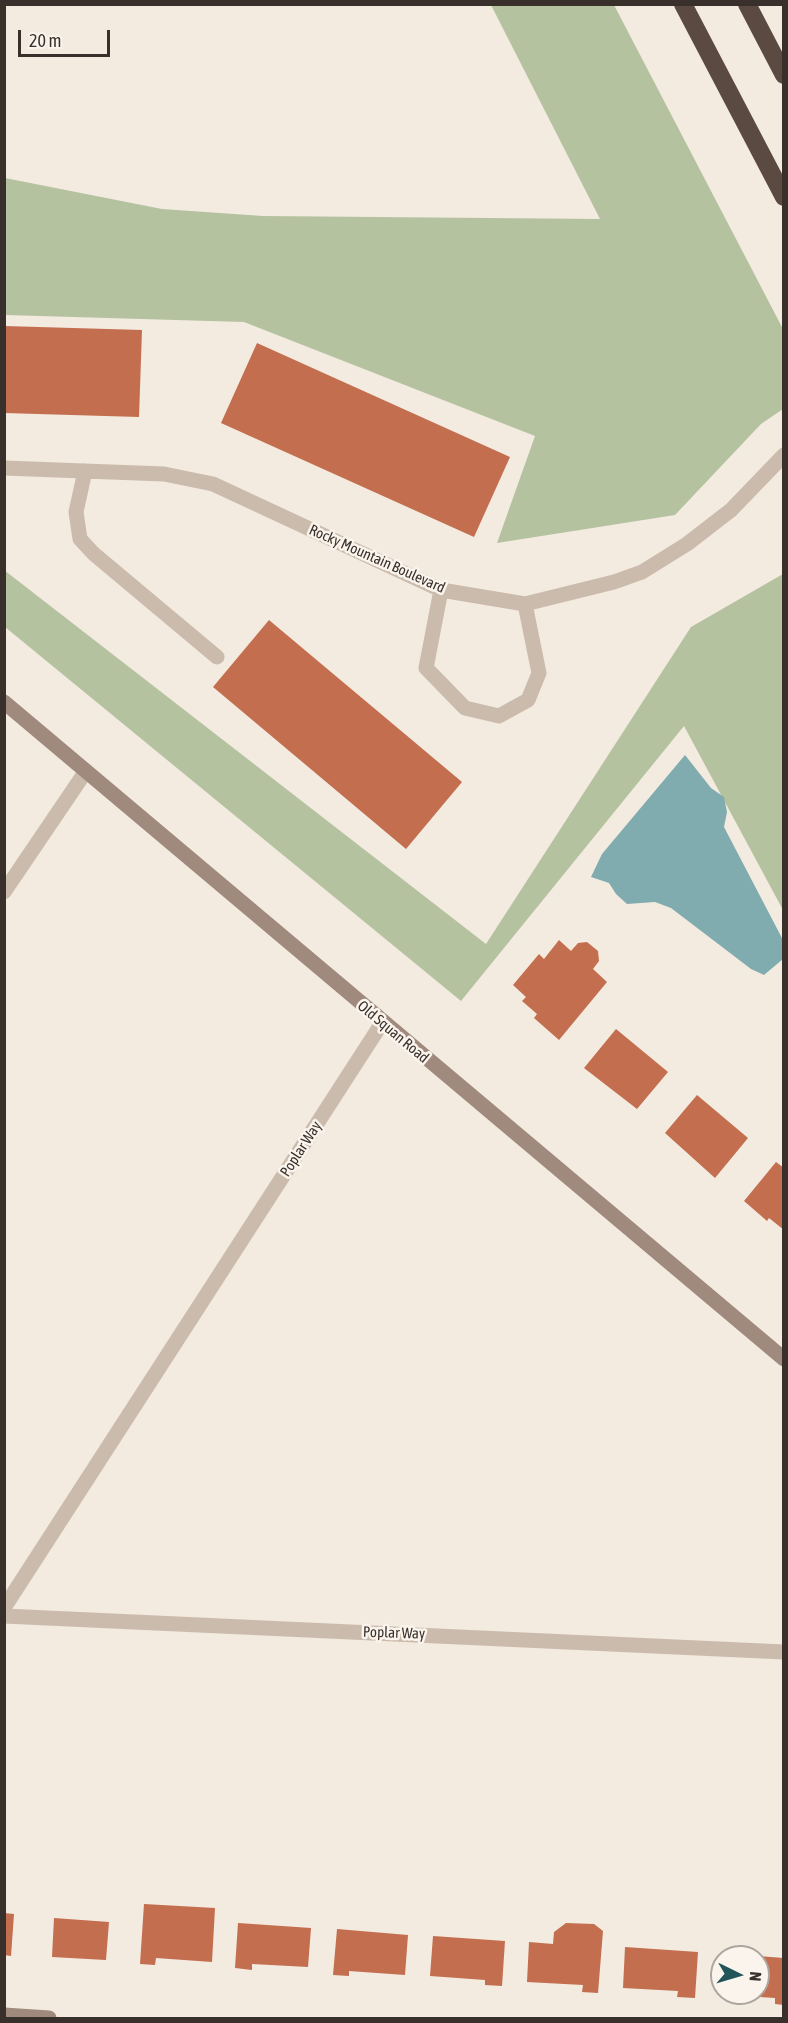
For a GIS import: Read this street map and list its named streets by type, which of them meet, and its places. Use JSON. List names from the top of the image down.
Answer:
{
  "streets": {
    "street": ["Rocky Mountain Boulevard", "Old Squan Road", "Poplar Way"]
  },
  "crossings": [
    ["Old Squan Road", "Poplar Way"]
  ],
  "scale_bar": "20 m",
  "north": "right"
}
